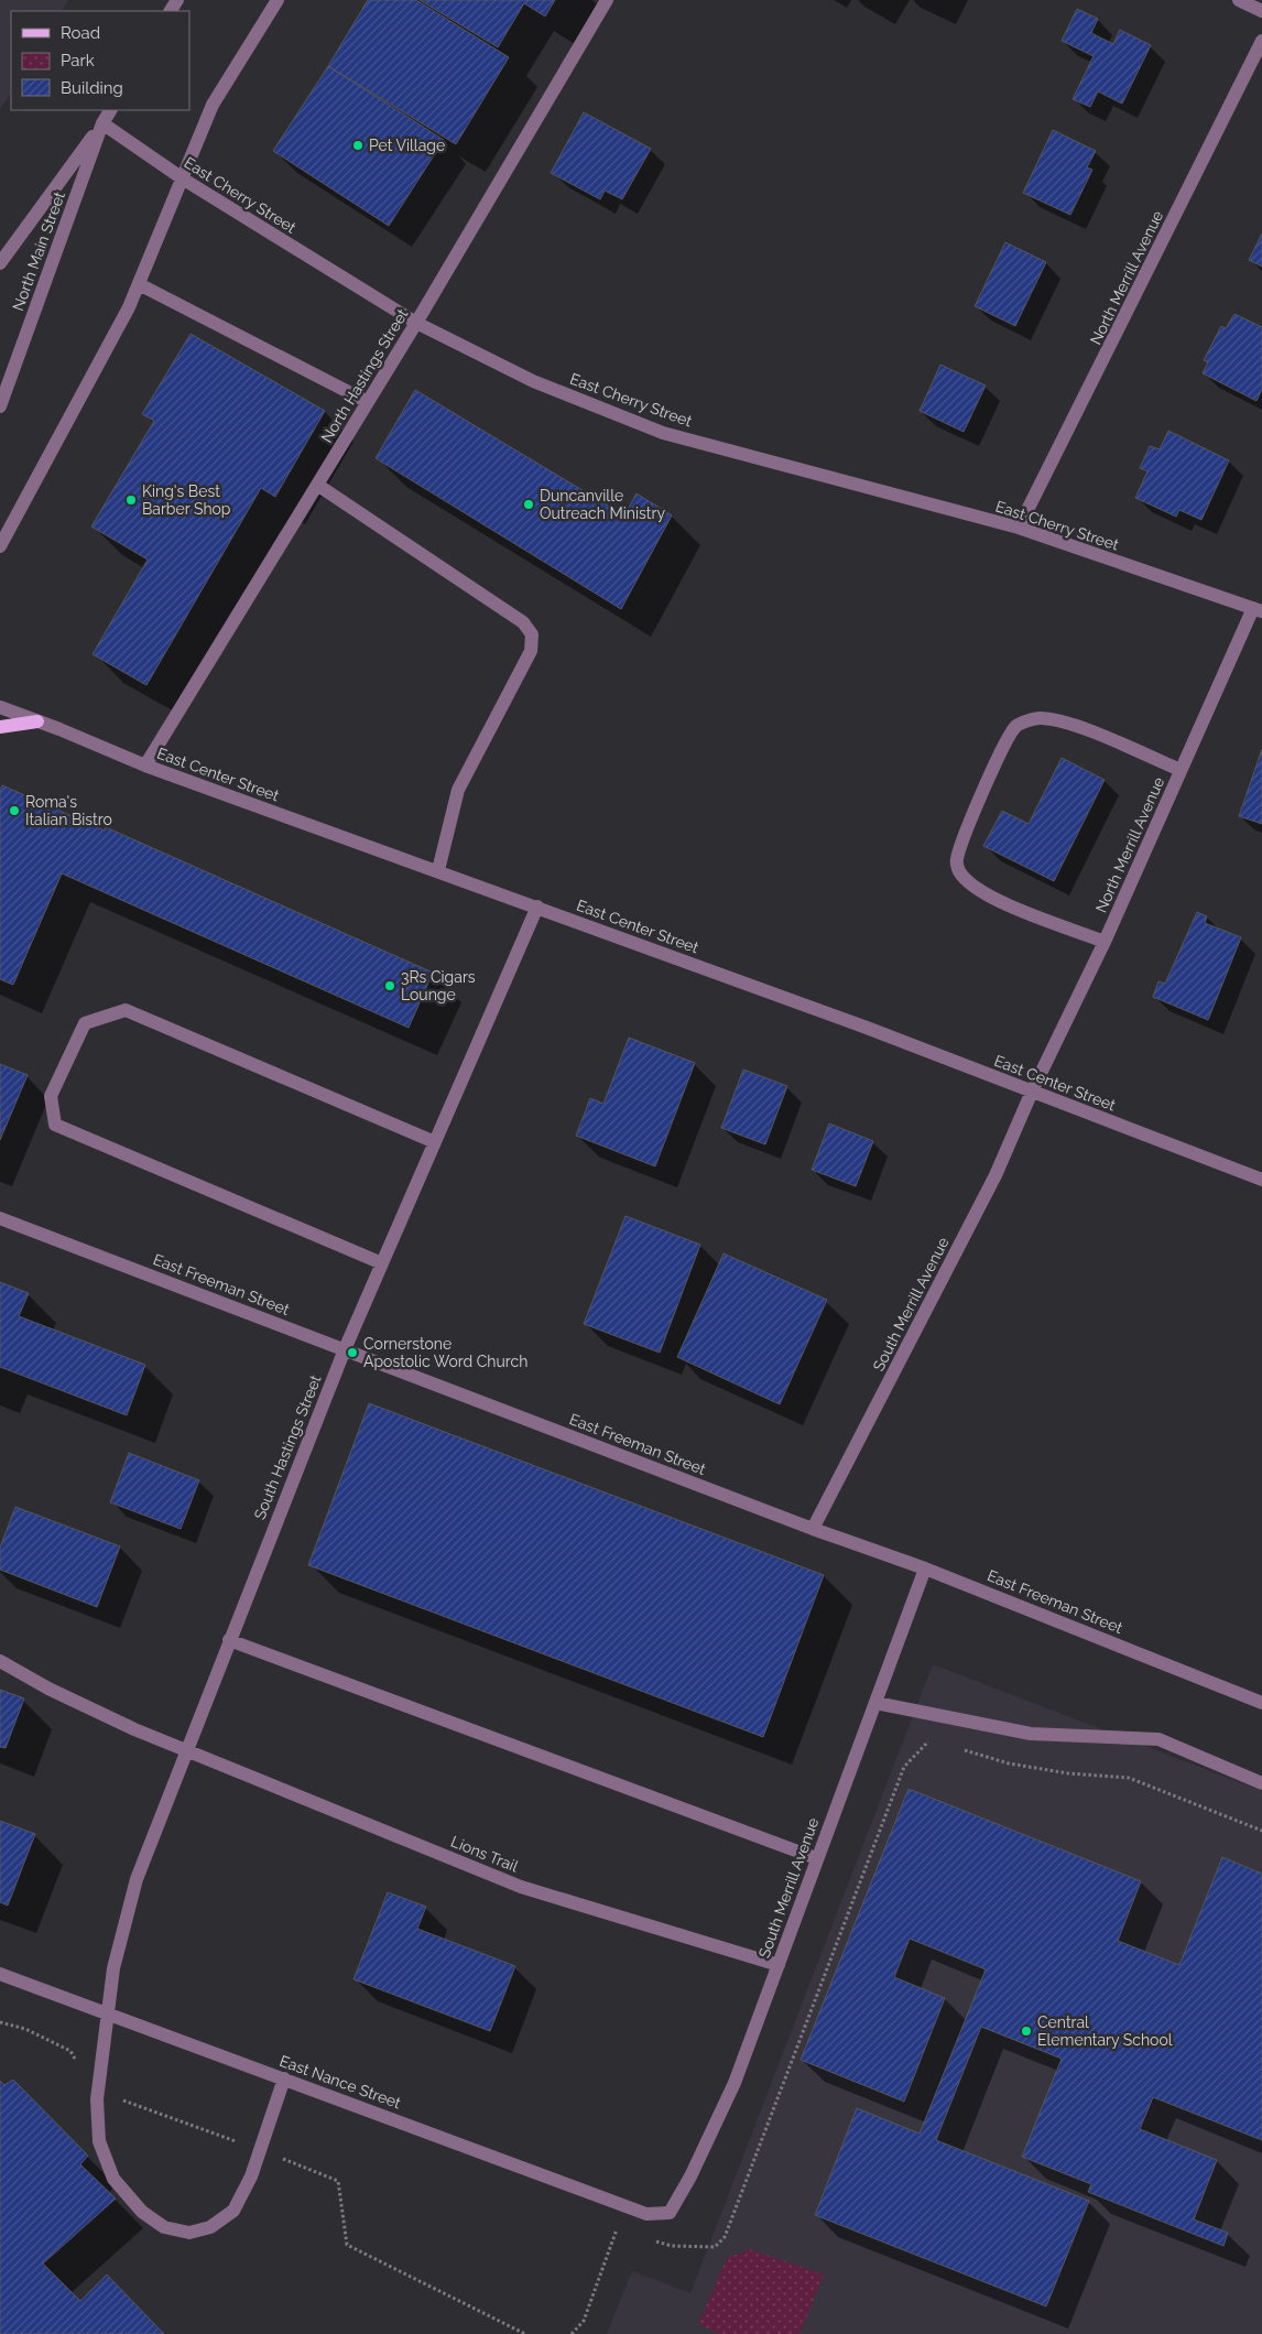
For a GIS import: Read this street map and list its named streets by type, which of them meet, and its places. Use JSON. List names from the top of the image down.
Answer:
{
  "streets": {
    "street": [
      "East Cherry Street",
      "North Main Street",
      "North Merrill Avenue",
      "North Hastings Street",
      "East Center Street",
      "East Freeman Street",
      "South Merrill Avenue",
      "South Hastings Street",
      "Lions Trail",
      "East Nance Street"
    ]
  },
  "crossings": [
    ["East Cherry Street", "North Main Street"],
    ["East Cherry Street", "North Merrill Avenue"],
    ["East Cherry Street", "North Hastings Street"],
    ["North Merrill Avenue", "East Center Street"],
    ["North Merrill Avenue", "South Merrill Avenue"],
    ["North Hastings Street", "East Center Street"],
    ["East Center Street", "South Merrill Avenue"],
    ["East Center Street", "South Hastings Street"],
    ["East Freeman Street", "South Merrill Avenue"],
    ["East Freeman Street", "South Hastings Street"],
    ["South Merrill Avenue", "Lions Trail"],
    ["South Merrill Avenue", "East Nance Street"],
    ["South Hastings Street", "Lions Trail"],
    ["South Hastings Street", "East Nance Street"]
  ],
  "places": [
    "Pet Village",
    "King's Best Barber Shop",
    "Duncanville Outreach Ministry",
    "Roma's Italian Bistro",
    "3Rs Cigars Lounge",
    "Cornerstone Apostolic Word Church",
    "Central Elementary School"
  ],
  "legend": ["Road", "Park", "Building"]
}
